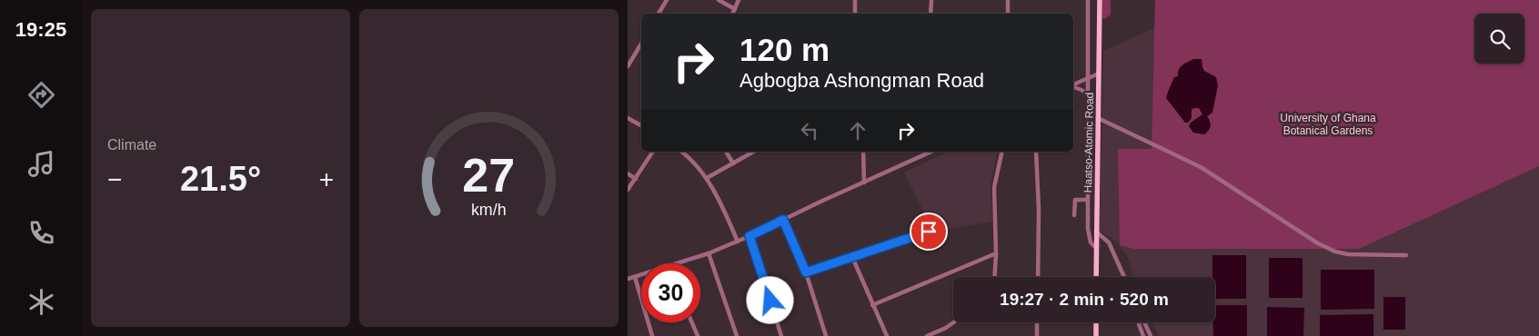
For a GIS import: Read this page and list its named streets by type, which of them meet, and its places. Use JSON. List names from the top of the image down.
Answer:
{
  "streets": {
    "main road": ["Haatso-Atomic Road"]
  },
  "parks": ["University of Ghana Botanical Gardens"],
  "page": {
    "tabs": "19:25",
    "tile": "Climate",
    "turn": ["120 m", "Agbogba Ashongman Road"],
    "heat": ["−", "21.5°", "+"],
    "limit": "30",
    "trip": "19:27 · 2 min · 520 m",
    "gauge": ["27", "km/h"]
  }
}
